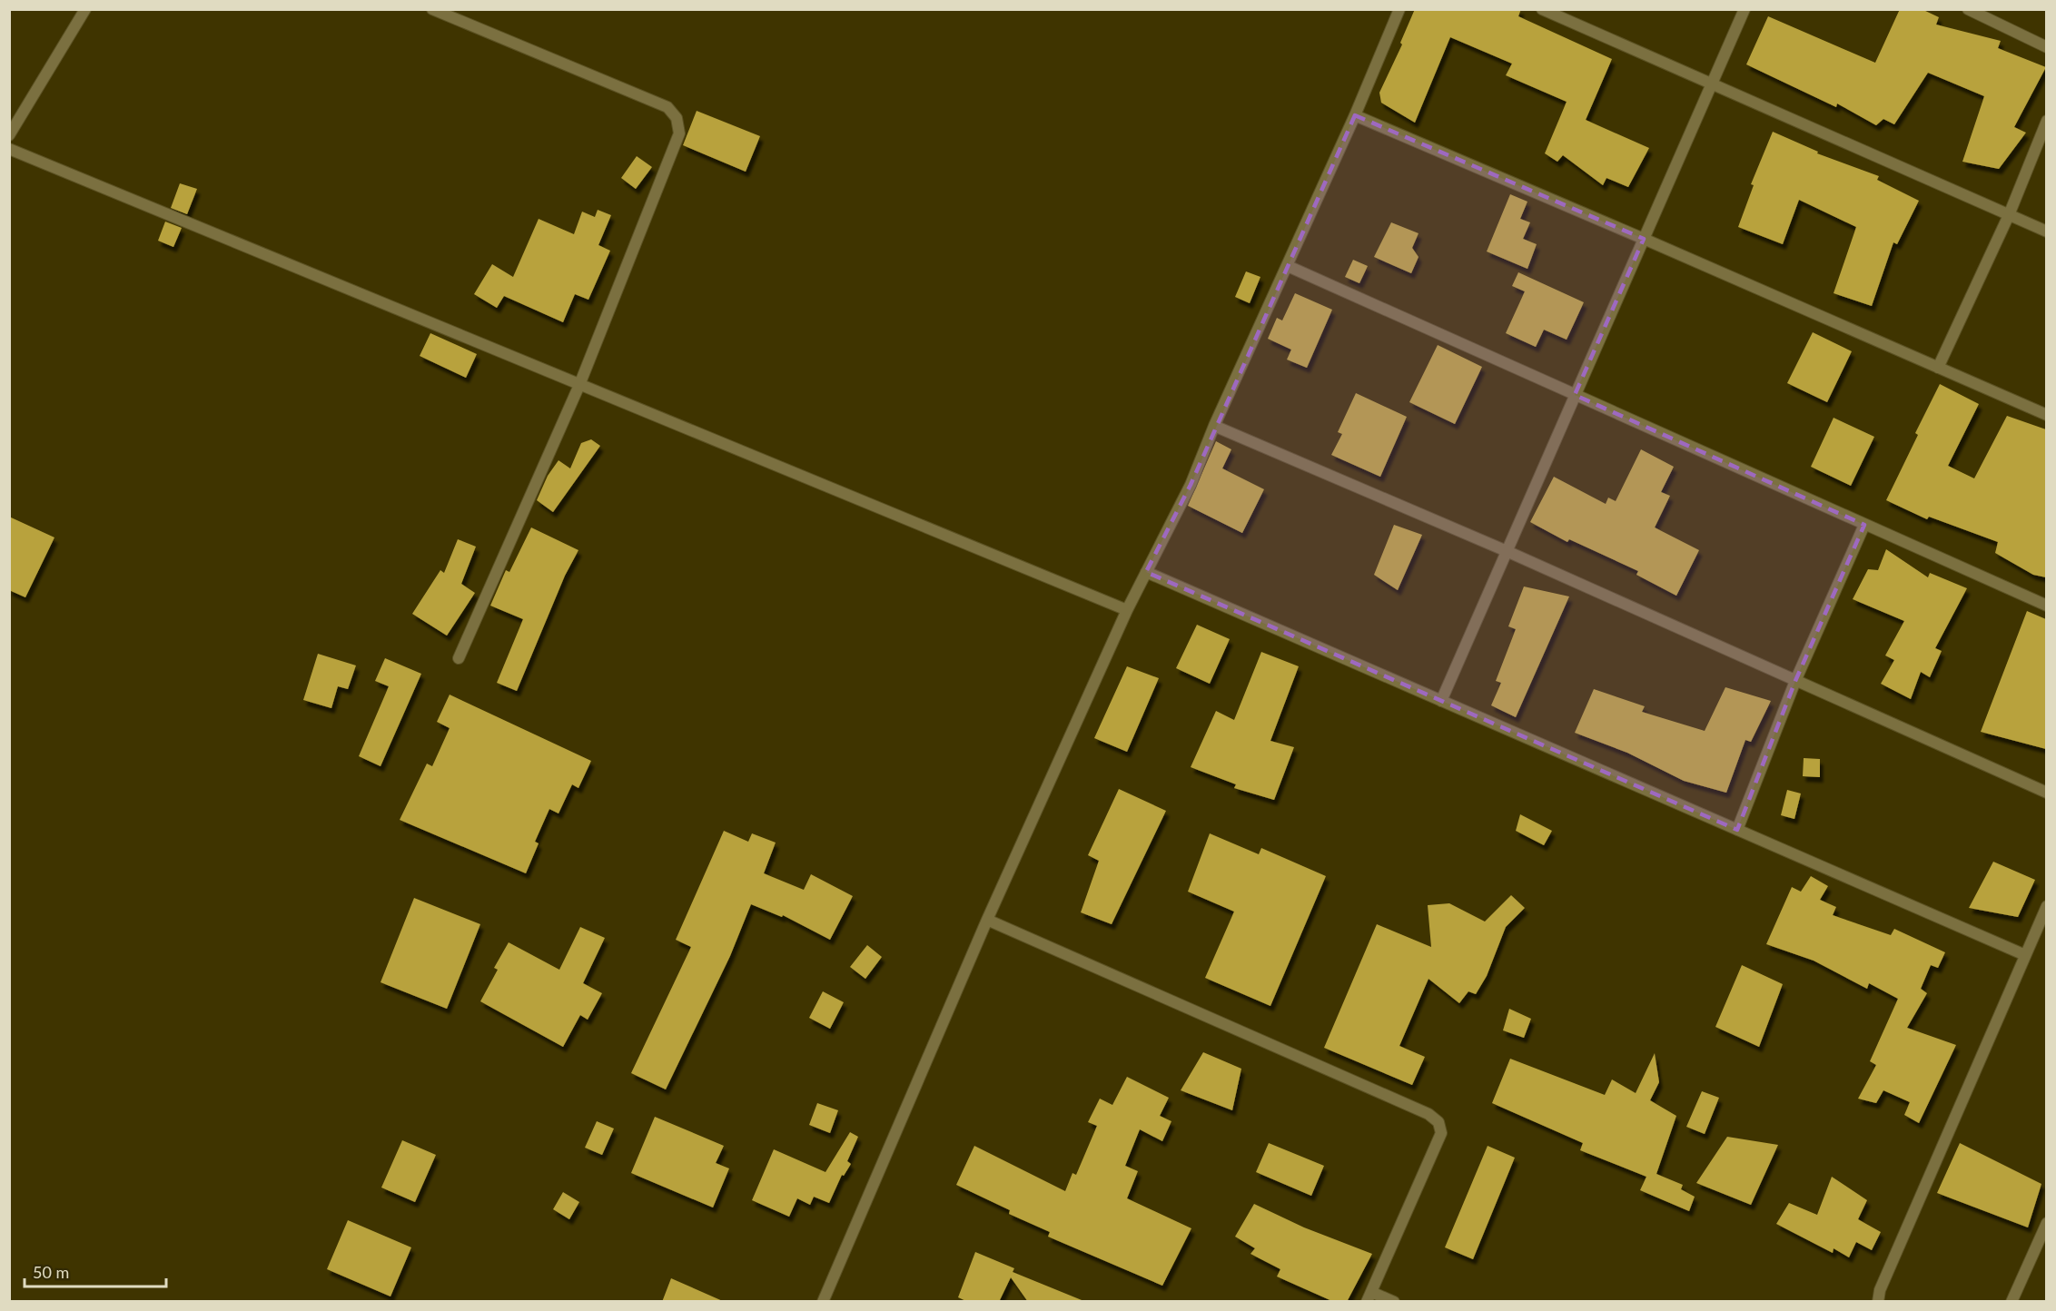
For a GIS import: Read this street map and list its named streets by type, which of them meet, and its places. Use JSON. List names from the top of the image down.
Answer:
{
  "scale_bar": "50 m"
}
